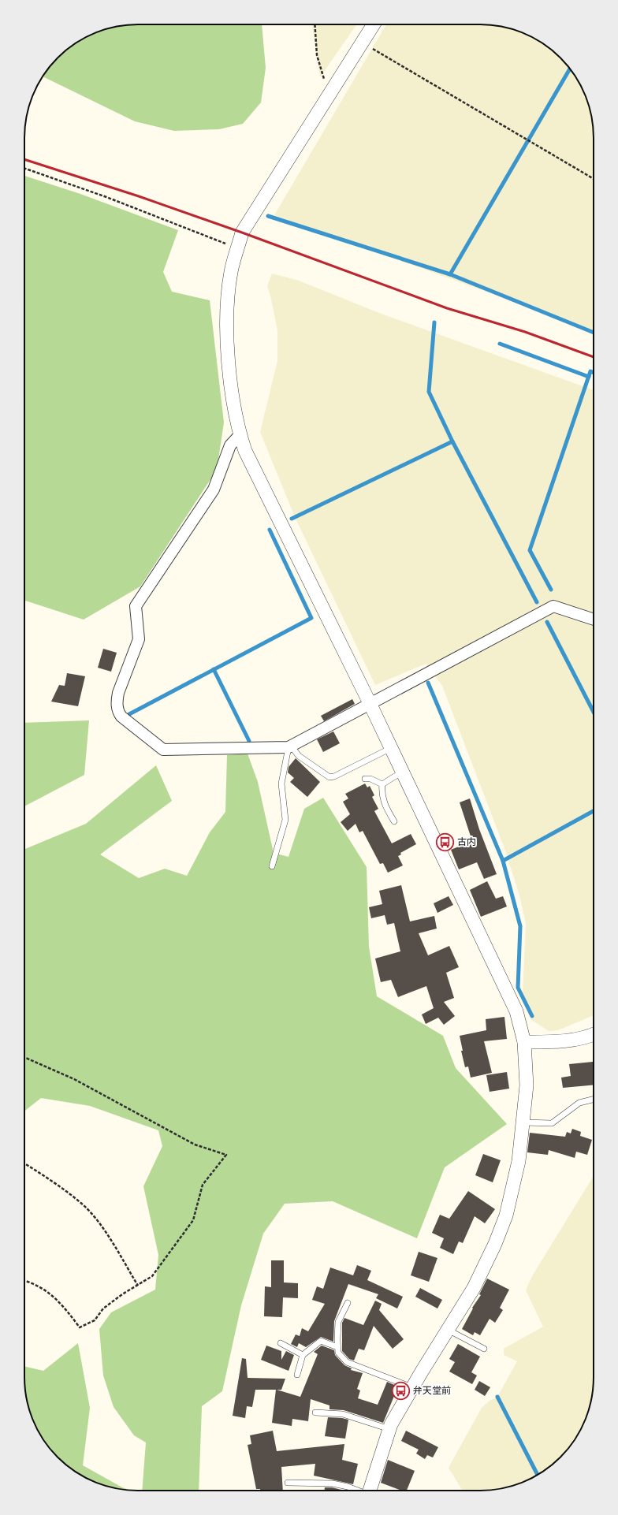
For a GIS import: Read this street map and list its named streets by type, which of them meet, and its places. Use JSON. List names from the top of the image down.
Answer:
{
  "places": {
    "bus stop": ["古内", "弁天堂前"]
  }
}
